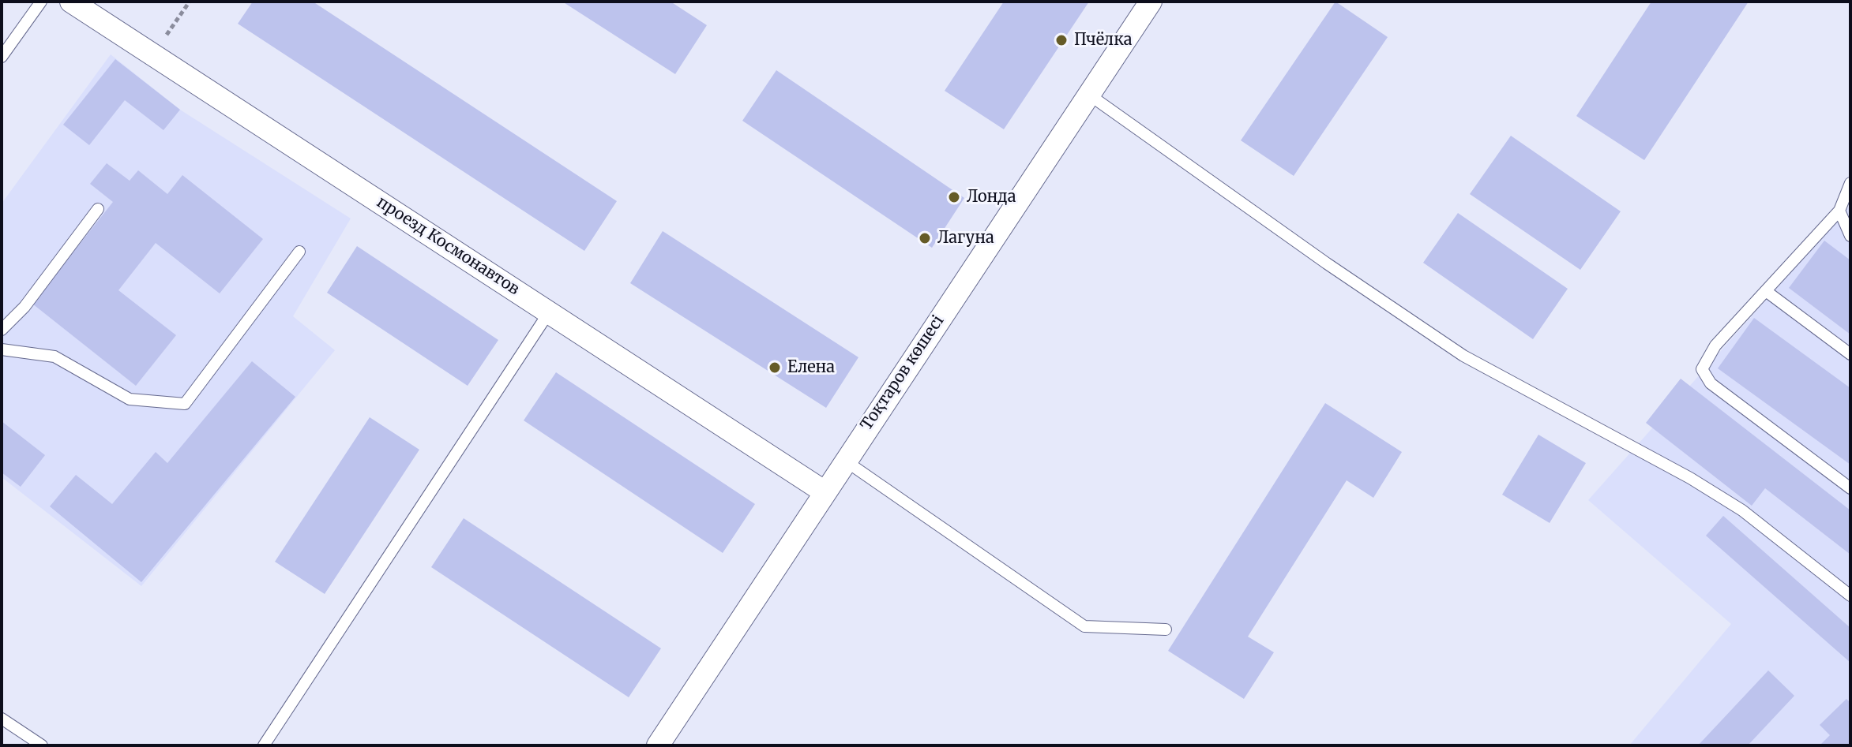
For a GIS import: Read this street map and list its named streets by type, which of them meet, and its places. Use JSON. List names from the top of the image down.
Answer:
{
  "streets": {
    "street": ["проезд Космонавтов", "Тоқтаров көшесі"]
  },
  "crossings": [
    ["проезд Космонавтов", "Тоқтаров көшесі"]
  ],
  "places": [
    "Пчёлка",
    "Лонда",
    "Лагуна",
    "Елена"
  ]
}
